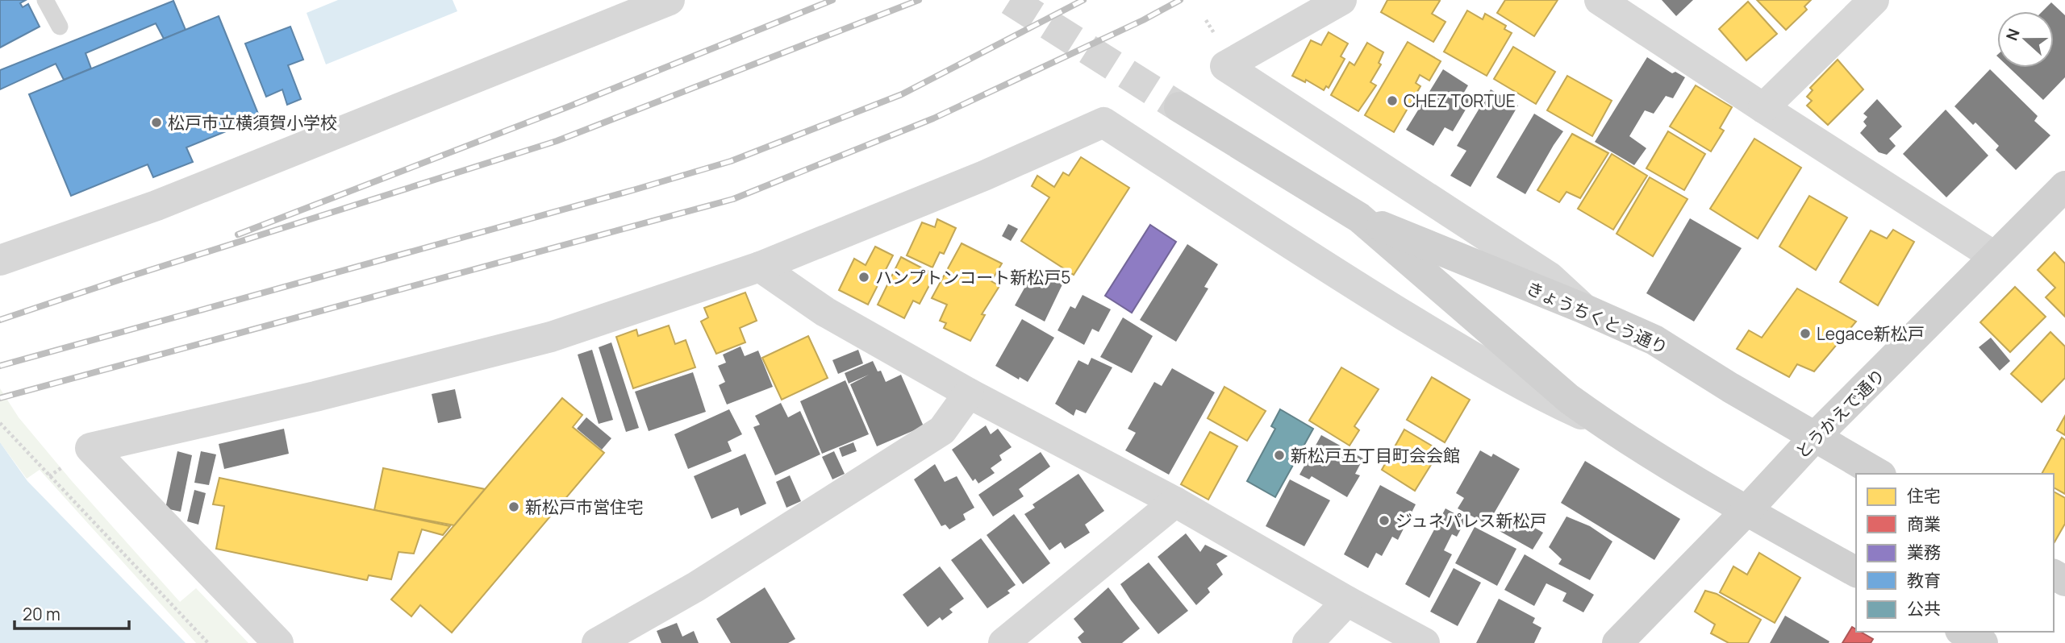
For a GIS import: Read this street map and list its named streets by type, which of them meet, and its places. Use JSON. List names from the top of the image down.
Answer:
{
  "streets": {
    "street": ["きょうちくとう通り", "とうかえで通り"]
  },
  "crossings": [
    ["きょうちくとう通り", "とうかえで通り"]
  ],
  "places": [
    "CHEZ TORTUE",
    "松戸市立横須賀小学校",
    "ハンプトンコート新松戸5",
    "Legace新松戸",
    "新松戸五丁目町会会館",
    "新松戸市営住宅",
    "ジュネパレス新松戸"
  ],
  "legend": [
    "住宅",
    "商業",
    "業務",
    "教育",
    "公共"
  ],
  "scale_bar": "20 m",
  "north": "left"
}
